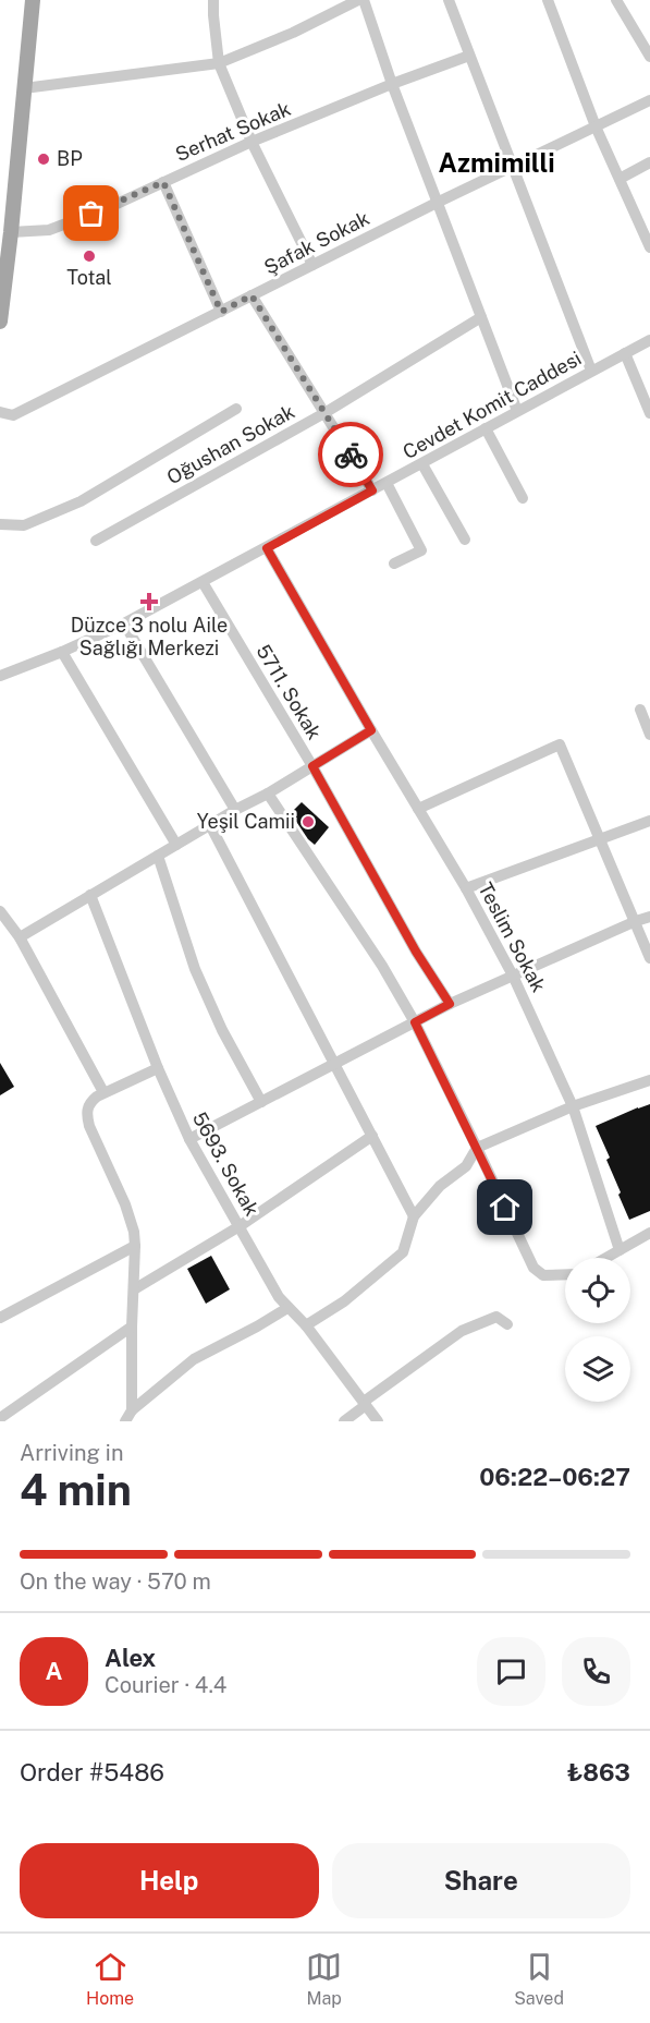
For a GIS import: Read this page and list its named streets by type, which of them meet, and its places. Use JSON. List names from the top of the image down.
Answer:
{
  "streets": {
    "street": [
      "Serhat Sokak",
      "Şafak Sokak",
      "Cevdet Komit Caddesi",
      "Oğushan Sokak",
      "5711. Sokak",
      "Teslim Sokak",
      "5693. Sokak"
    ]
  },
  "crossings": [
    ["Cevdet Komit Caddesi", "5711. Sokak"],
    ["Cevdet Komit Caddesi", "Teslim Sokak"]
  ],
  "districts": ["Azmimilli"],
  "places": {
    "other": ["BP", "Total", "Yeşil Camii"],
    "health": ["Düzce 3 nolu Aile Sağlığı Merkezi"]
  },
  "page": {
    "heading": ["4 min", "Arriving in", "06:22–06:27"],
    "panel": [
      "Alex",
      "Courier · 4.4",
      "Order #5486",
      "₺863"
    ],
    "bar": "On the way · 570 m",
    "round": "A",
    "buttons": ["Help", "Share"],
    "tabs": ["Home", "Map", "Saved"]
  }
}
